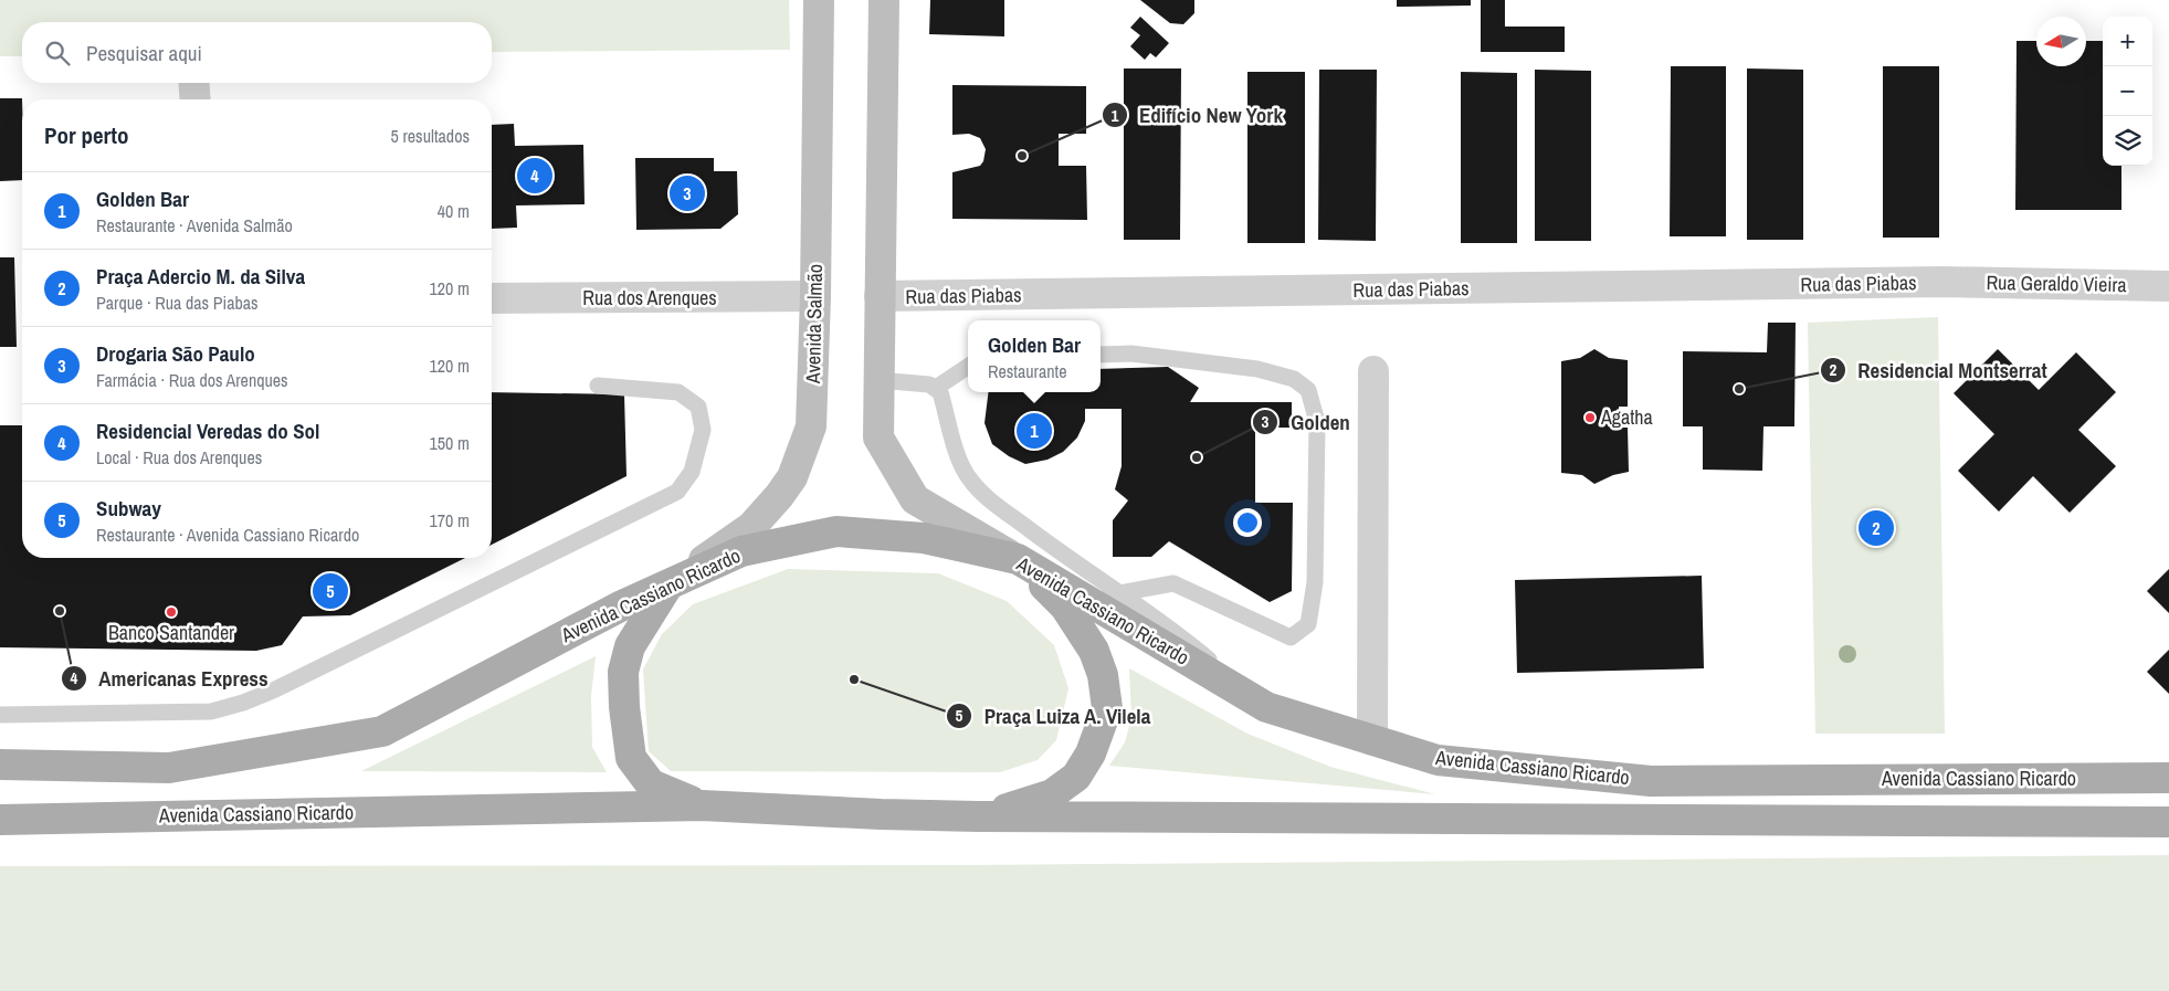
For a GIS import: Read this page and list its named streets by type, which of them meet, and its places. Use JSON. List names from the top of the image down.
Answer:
{
  "streets": {
    "main road": ["Avenida Cassiano Ricardo"],
    "street": [
      "Rua das Piabas",
      "Rua Geraldo Vieira",
      "Rua dos Arenques",
      "Avenida Salmão"
    ]
  },
  "crossings": [
    ["Rua das Piabas", "Rua Geraldo Vieira"],
    ["Rua dos Arenques", "Avenida Salmão"],
    ["Avenida Salmão", "Avenida Cassiano Ricardo"]
  ],
  "places": [
    "Edifício New York",
    "Residencial Montserrat",
    "Agatha",
    "Golden",
    "Americanas Express",
    "Banco Santander",
    "Praça Luiza A. Vilela"
  ],
  "north": "left",
  "page": {
    "map_buttons": ["+", "−"],
    "search": "Pesquisar aqui",
    "heading": ["Por perto", "5 resultados"],
    "pins": [
      "4",
      "3",
      "1",
      "2",
      "5"
    ],
    "list": [
      {
        "mark": "1",
        "name": "Golden Bar",
        "note": "Restaurante · Avenida Salmão",
        "value": "40 m"
      },
      {
        "mark": "2",
        "name": "Praça Adercio M. da Silva",
        "note": "Parque · Rua das Piabas",
        "value": "120 m"
      },
      {
        "mark": "3",
        "name": "Drogaria São Paulo",
        "note": "Farmácia · Rua dos Arenques",
        "value": "120 m"
      },
      {
        "mark": "4",
        "name": "Residencial Veredas do Sol",
        "note": "Local · Rua dos Arenques",
        "value": "150 m"
      },
      {
        "mark": "5",
        "name": "Subway",
        "note": "Restaurante · Avenida Cassiano Ricardo",
        "value": "170 m"
      }
    ],
    "popup": ["Golden Bar", "Restaurante"]
  }
}
